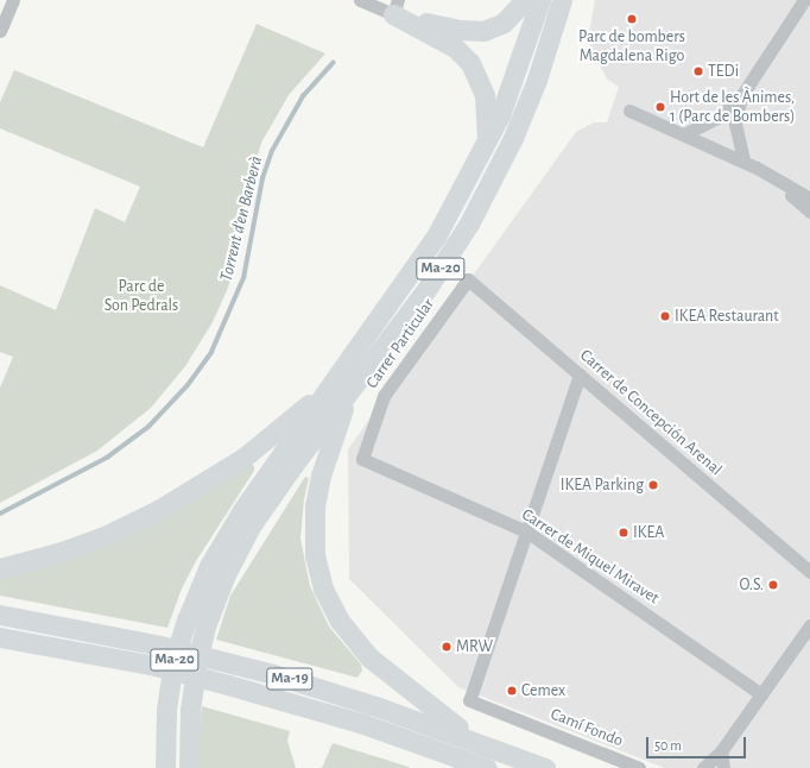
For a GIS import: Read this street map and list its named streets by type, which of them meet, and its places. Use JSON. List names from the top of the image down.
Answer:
{
  "streets": {
    "highway": ["Ma-20", "Ma-19"],
    "street": [
      "Carrer Particular",
      "Carrer de Concepción Arenal",
      "Carrer de Miquel Miravet",
      "Camí Fondo"
    ]
  },
  "crossings": [
    ["Carrer Particular", "Carrer de Concepción Arenal"],
    ["Carrer Particular", "Carrer de Miquel Miravet"],
    ["Carrer de Miquel Miravet", "Camí Fondo"]
  ],
  "water": ["Torrent d'en Barberà"],
  "parks": ["Parc de Son Pedrals"],
  "places": [
    "Parc de bombers Magdalena Rigo",
    "TEDi",
    "Hort de les Ànimes, 1 (Parc de Bombers)",
    "IKEA Restaurant",
    "IKEA Parking",
    "IKEA",
    "O.S.",
    "MRW",
    "Cemex"
  ],
  "scale_bar": "50 m"
}
